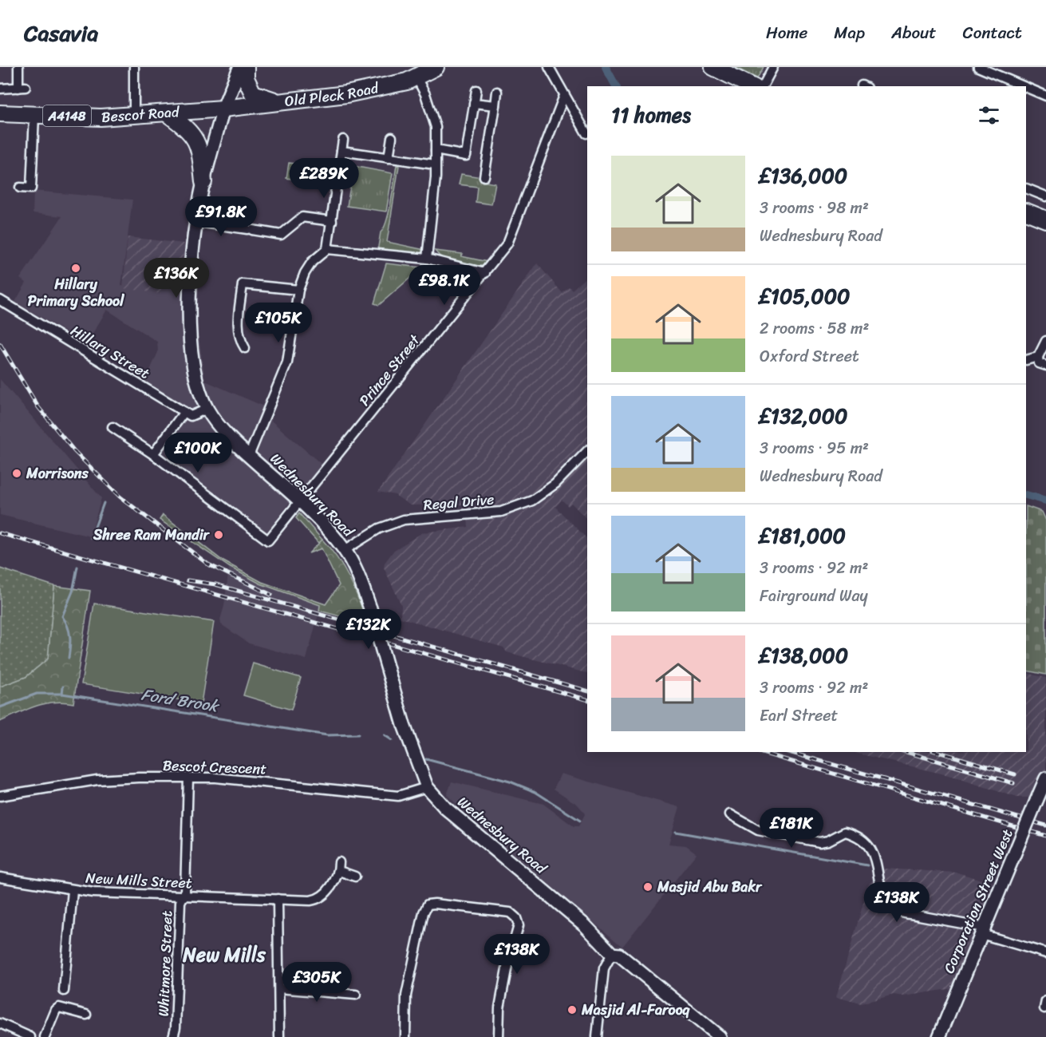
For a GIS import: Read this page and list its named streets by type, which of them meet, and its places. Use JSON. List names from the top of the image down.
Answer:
{
  "streets": {
    "highway": ["Old Pleck Road", "Bescot Road", "A4148"],
    "street": [
      "Hillary Street",
      "Prince Street",
      "Wednesbury Road",
      "Regal Drive",
      "Bescot Crescent",
      "New Mills Street",
      "Corporation Street West",
      "Whitmore Street"
    ]
  },
  "crossings": [
    ["Old Pleck Road", "Bescot Road"],
    ["Old Pleck Road", "Wednesbury Road"],
    ["Bescot Road", "Wednesbury Road"],
    ["Prince Street", "Wednesbury Road"],
    ["Wednesbury Road", "Regal Drive"],
    ["Wednesbury Road", "Bescot Crescent"],
    ["Bescot Crescent", "Whitmore Street"],
    ["New Mills Street", "Whitmore Street"]
  ],
  "districts": ["New Mills"],
  "water": ["Ford Brook"],
  "places": [
    "Hillary Primary School",
    "Morrisons",
    "Shree Ram Mandir",
    "Masjid Abu Bakr",
    "Masjid Al-Farooq"
  ],
  "page": {
    "header": "Casavia",
    "nav": [
      "Home",
      "Map",
      "About",
      "Contact"
    ],
    "heading": "11 homes",
    "list": [
      {
        "name": "£136,000",
        "note": "3 rooms · 98 m² · Wednesbury Road"
      },
      {
        "name": "£105,000",
        "note": "2 rooms · 58 m² · Oxford Street"
      },
      {
        "name": "£132,000",
        "note": "3 rooms · 95 m² · Wednesbury Road"
      },
      {
        "name": "£181,000",
        "note": "3 rooms · 92 m² · Fairground Way"
      },
      {
        "name": "£138,000",
        "note": "3 rooms · 92 m² · Earl Street"
      }
    ],
    "price": [
      "£289K",
      "£91.8K",
      "£136K",
      "£98.1K",
      "£105K",
      "£100K",
      "£132K",
      "£181K",
      "£138K",
      "£138K",
      "£305K"
    ]
  }
}
